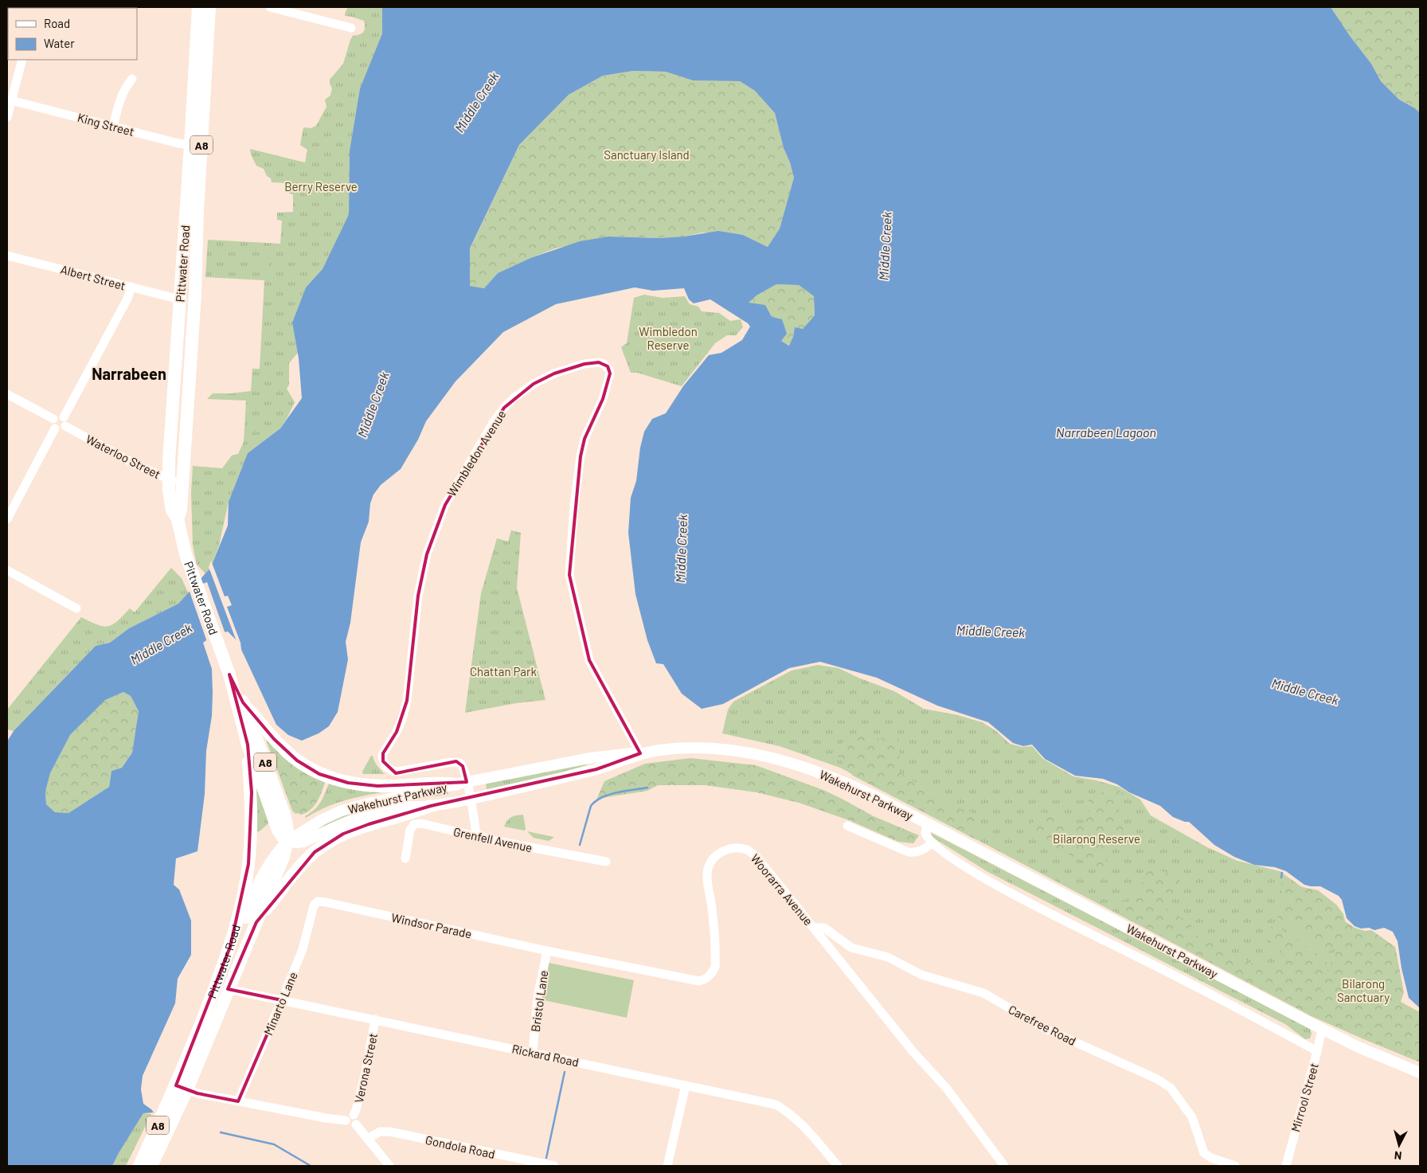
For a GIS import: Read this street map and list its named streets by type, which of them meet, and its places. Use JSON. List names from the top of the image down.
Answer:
{
  "streets": {
    "highway": ["A8", "Pittwater Road"],
    "main road": ["Wakehurst Parkway"],
    "street": [
      "King Street",
      "Albert Street",
      "Wimbledon Avenue",
      "Waterloo Street",
      "Grenfell Avenue",
      "Woorarra Avenue",
      "Windsor Parade",
      "Bristol Lane",
      "Minarto Lane",
      "Carefree Road",
      "Rickard Road",
      "Verona Street",
      "Mirrool Street",
      "Gondola Road"
    ]
  },
  "crossings": [
    ["King Street", "Pittwater Road"],
    ["Pittwater Road", "Albert Street"],
    ["Pittwater Road", "Waterloo Street"],
    ["Pittwater Road", "Wakehurst Parkway"],
    ["Pittwater Road", "Rickard Road"],
    ["Wimbledon Avenue", "Wakehurst Parkway"],
    ["Wimbledon Avenue", "Grenfell Avenue"],
    ["Wakehurst Parkway", "Mirrool Street"],
    ["Woorarra Avenue", "Windsor Parade"],
    ["Woorarra Avenue", "Bristol Lane"],
    ["Woorarra Avenue", "Carefree Road"],
    ["Windsor Parade", "Bristol Lane"],
    ["Windsor Parade", "Minarto Lane"],
    ["Bristol Lane", "Rickard Road"],
    ["Minarto Lane", "Rickard Road"],
    ["Rickard Road", "Verona Street"]
  ],
  "districts": ["Narrabeen"],
  "water": ["Middle Creek", "Narrabeen Lagoon"],
  "parks": [
    "Sanctuary Island",
    "Berry Reserve",
    "Wimbledon Reserve",
    "Chattan Park",
    "Bilarong Reserve",
    "Bilarong Sanctuary"
  ],
  "legend": ["Road", "Water"],
  "north": "bottom"
}
